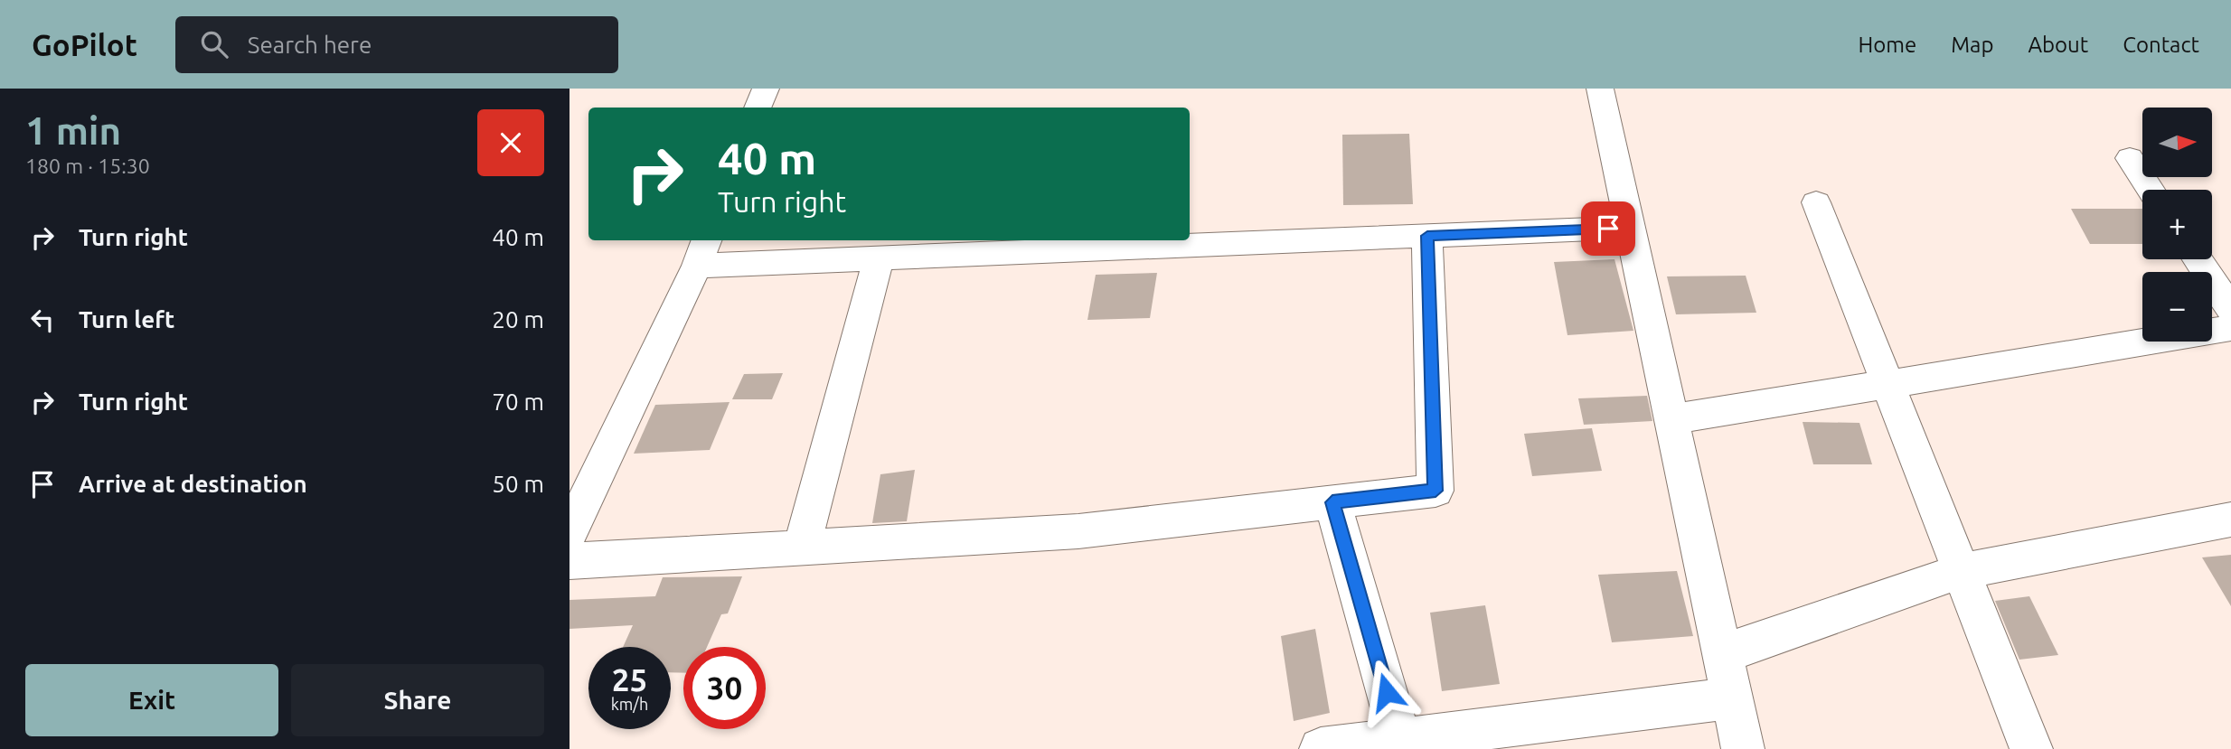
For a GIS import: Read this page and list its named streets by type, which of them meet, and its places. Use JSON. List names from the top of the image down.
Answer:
{
  "north": "right",
  "page": {
    "header": "GoPilot",
    "search": "Search here",
    "nav": [
      "Home",
      "Map",
      "About",
      "Contact"
    ],
    "heading": ["1 min", "180 m · 15:30"],
    "map_buttons": ["+", "−"],
    "turn": ["40 m", "Turn right"],
    "list": [
      {
        "name": "Turn right",
        "value": "40 m"
      },
      {
        "name": "Turn left",
        "value": "20 m"
      },
      {
        "name": "Turn right",
        "value": "70 m"
      },
      {
        "name": "Arrive at destination",
        "value": "50 m"
      }
    ],
    "speed": "25 km/h",
    "limit": "30",
    "buttons": ["Exit", "Share"]
  }
}
